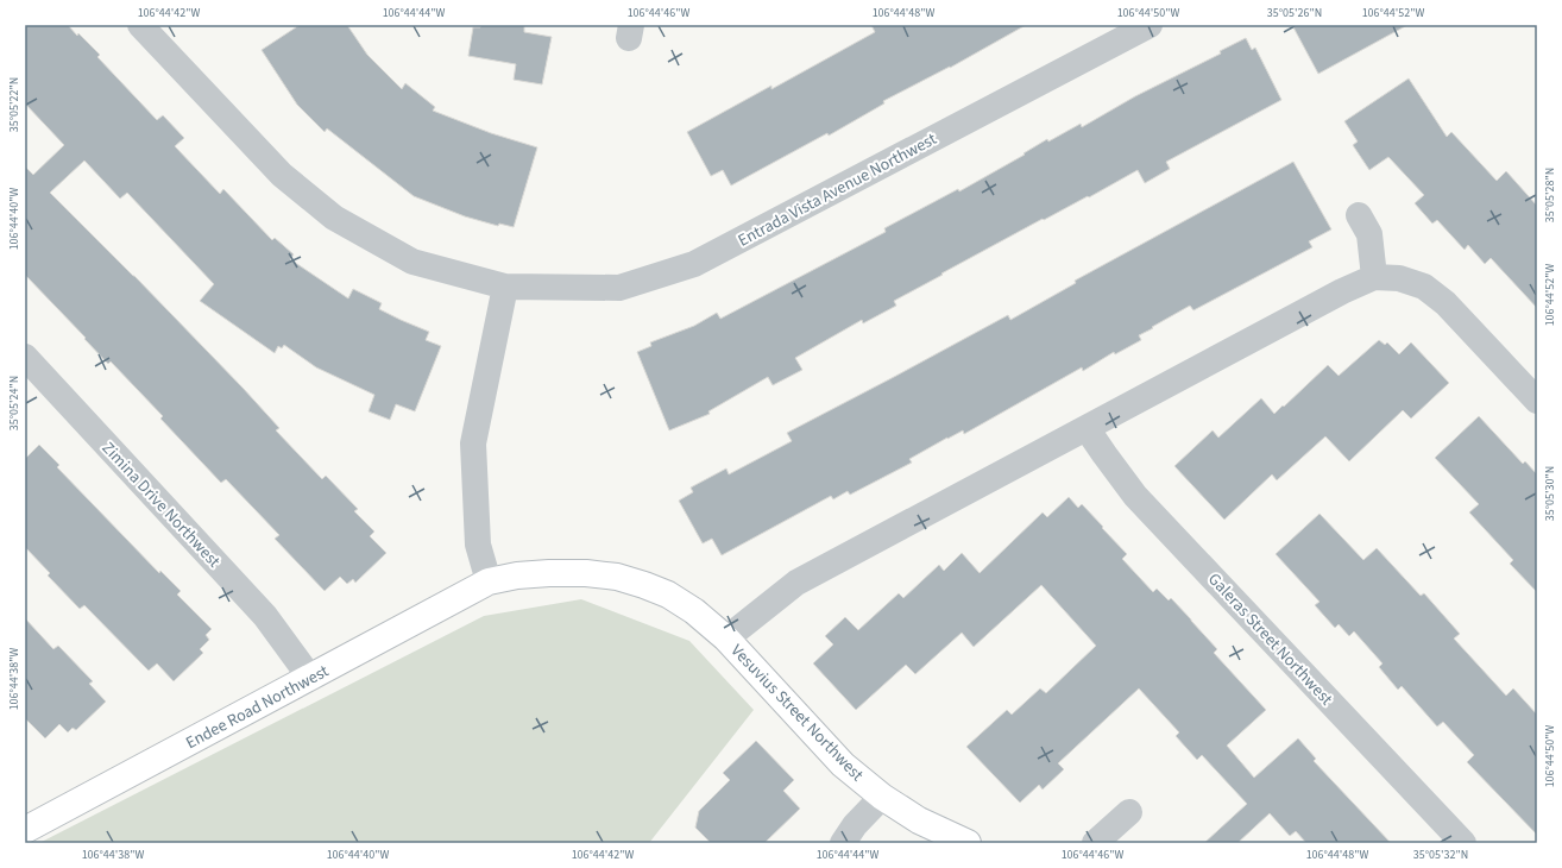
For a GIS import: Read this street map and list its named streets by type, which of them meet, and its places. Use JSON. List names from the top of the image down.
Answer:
{
  "streets": {
    "street": [
      "Entrada Vista Avenue Northwest",
      "Zimina Drive Northwest",
      "Galeras Street Northwest",
      "Endee Road Northwest",
      "Vesuvius Street Northwest"
    ]
  },
  "crossings": [
    ["Zimina Drive Northwest", "Endee Road Northwest"],
    ["Endee Road Northwest", "Vesuvius Street Northwest"]
  ],
  "coordinates": [
    "106°44'42\"W",
    "106°44'44\"W",
    "106°44'46\"W",
    "106°44'48\"W",
    "106°44'50\"W",
    "35°05'26\"N",
    "106°44'52\"W",
    "35°05'22\"N",
    "35°05'28\"N",
    "106°44'40\"W",
    "35°05'24\"N",
    "35°05'30\"N",
    "106°44'38\"W",
    "35°05'32\"N"
  ]
}
